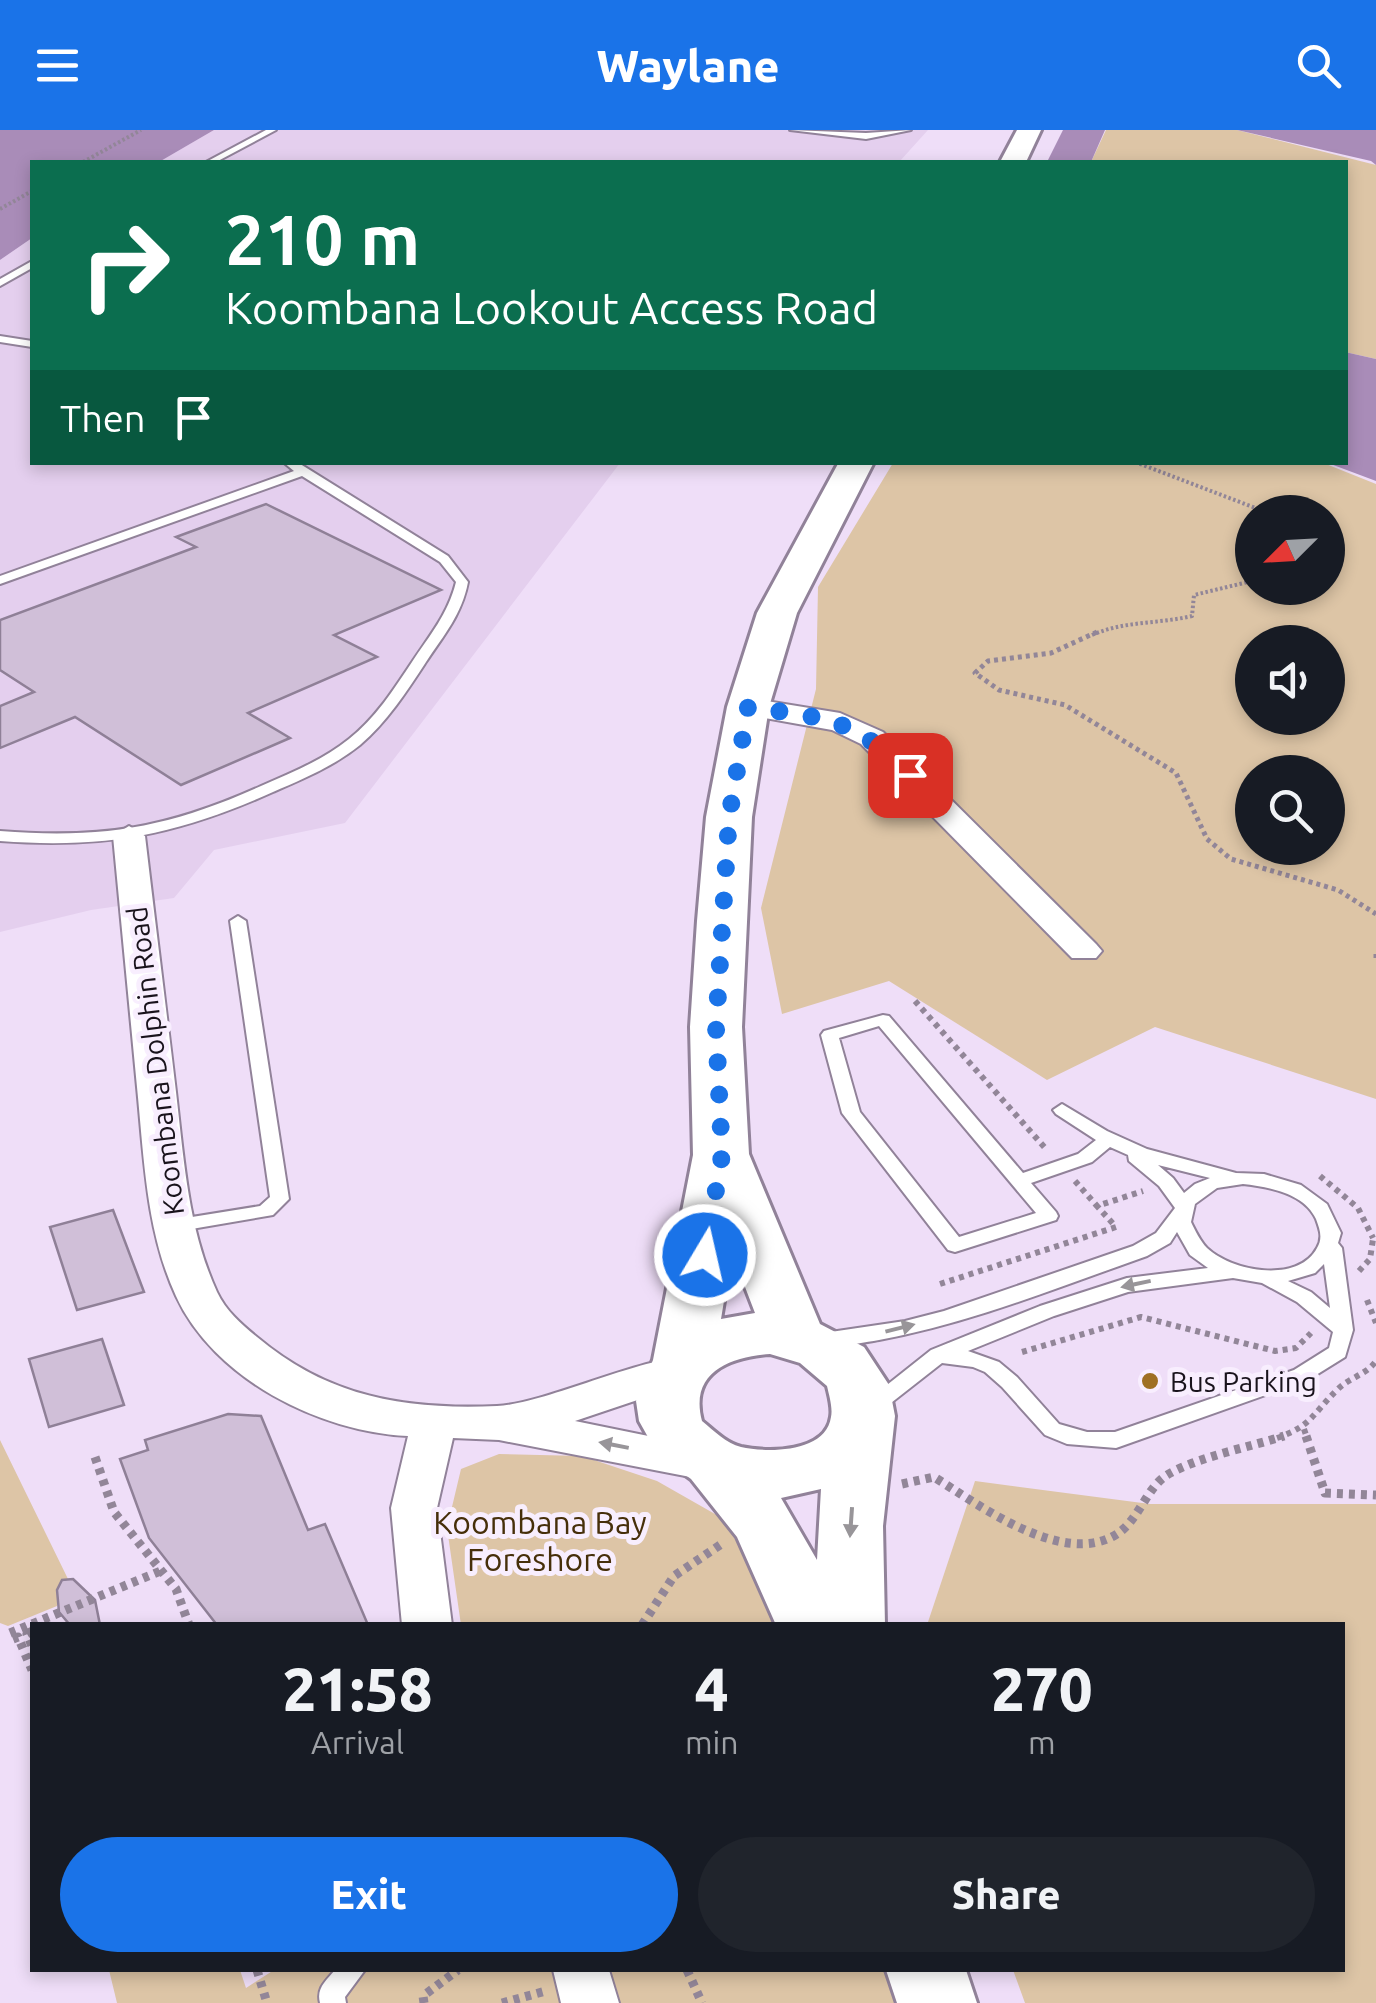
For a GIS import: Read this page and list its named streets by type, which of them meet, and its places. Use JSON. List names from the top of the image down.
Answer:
{
  "streets": {
    "street": ["Koombana Dolphin Road"]
  },
  "parks": ["Koombana Bay Foreshore"],
  "places": ["Bus Parking"],
  "north": "bottom left",
  "page": {
    "header": "Waylane",
    "turn": ["210 m", "Koombana Lookout Access Road"],
    "then": "Then",
    "eta": [
      "21:58",
      "Arrival",
      "4",
      "min",
      "270",
      "m"
    ],
    "buttons": ["Exit", "Share"]
  }
}
